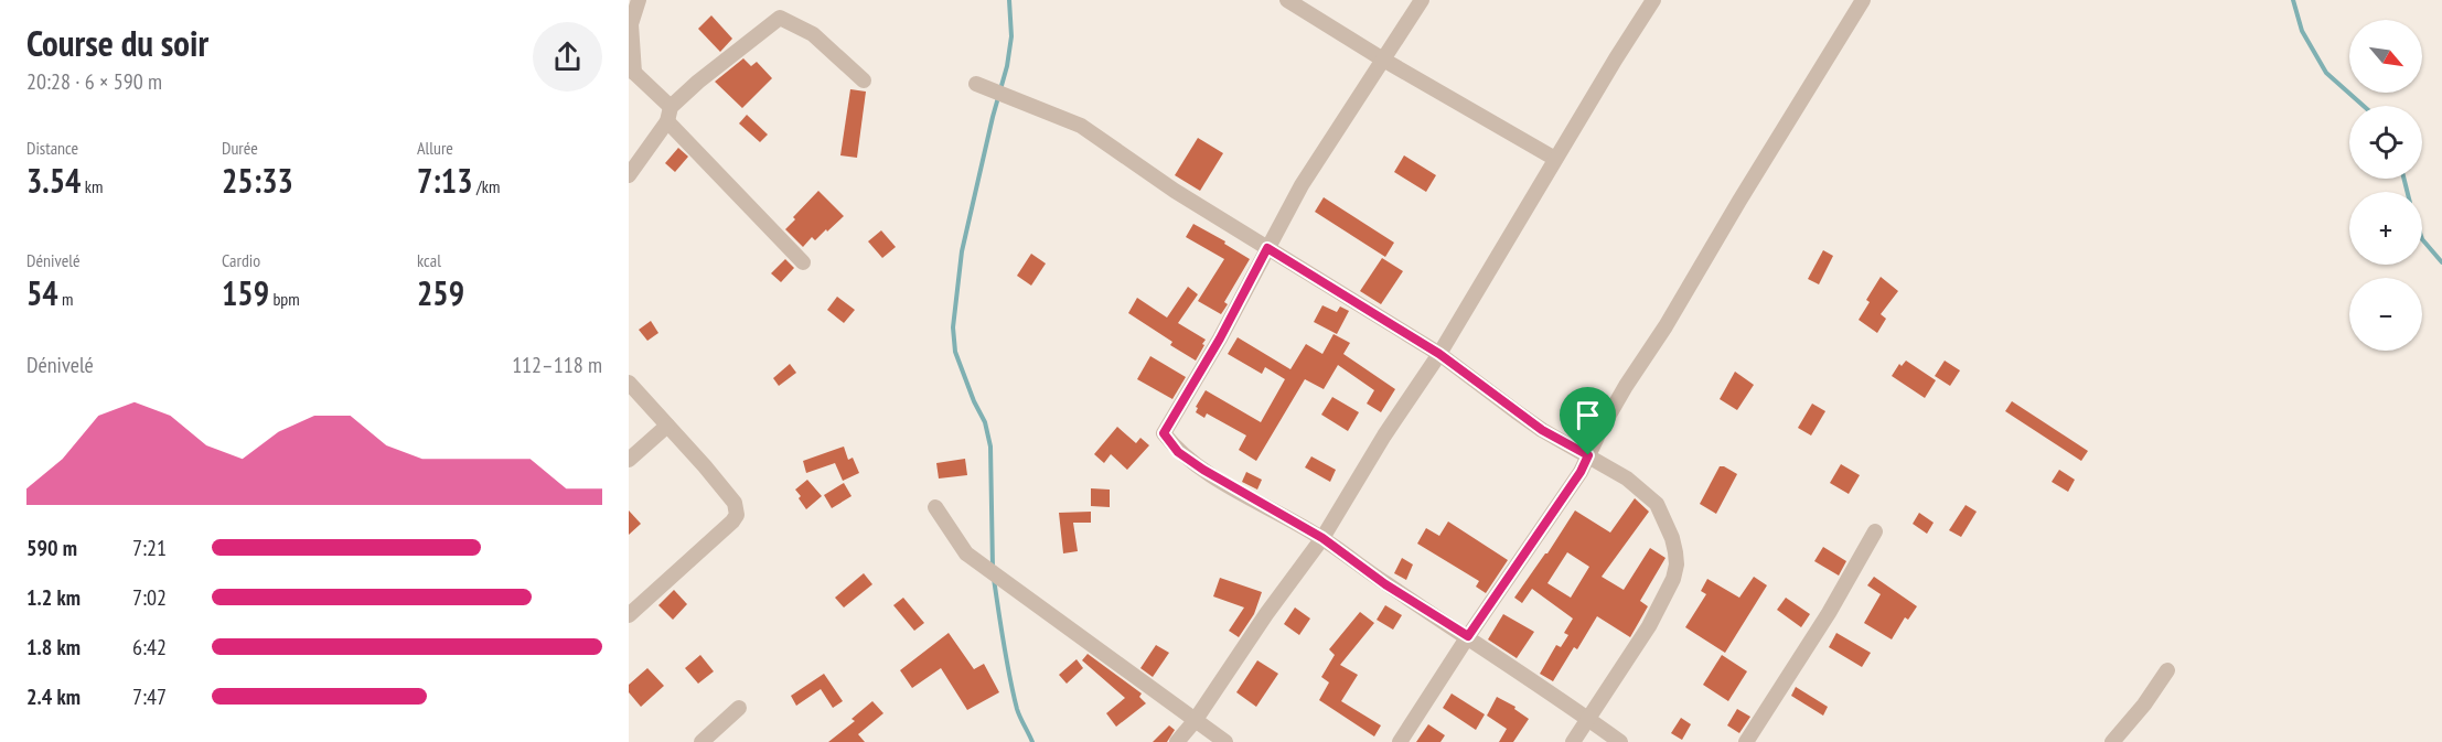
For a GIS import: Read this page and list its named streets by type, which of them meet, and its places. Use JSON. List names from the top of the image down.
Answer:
{
  "north": "bottom right",
  "page": {
    "heading": ["Course du soir", "20:28 · 6 × 590 m"],
    "map_buttons": ["+", "−"],
    "stats": [
      ["Distance", "3.54 km"],
      ["Durée", "25:33"],
      ["Allure", "7:13 /km"],
      ["Dénivelé", "54 m"],
      ["Cardio", "159 bpm"],
      ["kcal", "259"]
    ],
    "chart": ["Dénivelé", "112–118 m"],
    "list": [
      {
        "name": "590 m",
        "note": "7:21"
      },
      {
        "name": "1.2 km",
        "note": "7:02"
      },
      {
        "name": "1.8 km",
        "note": "6:42"
      },
      {
        "name": "2.4 km",
        "note": "7:47"
      }
    ]
  }
}
